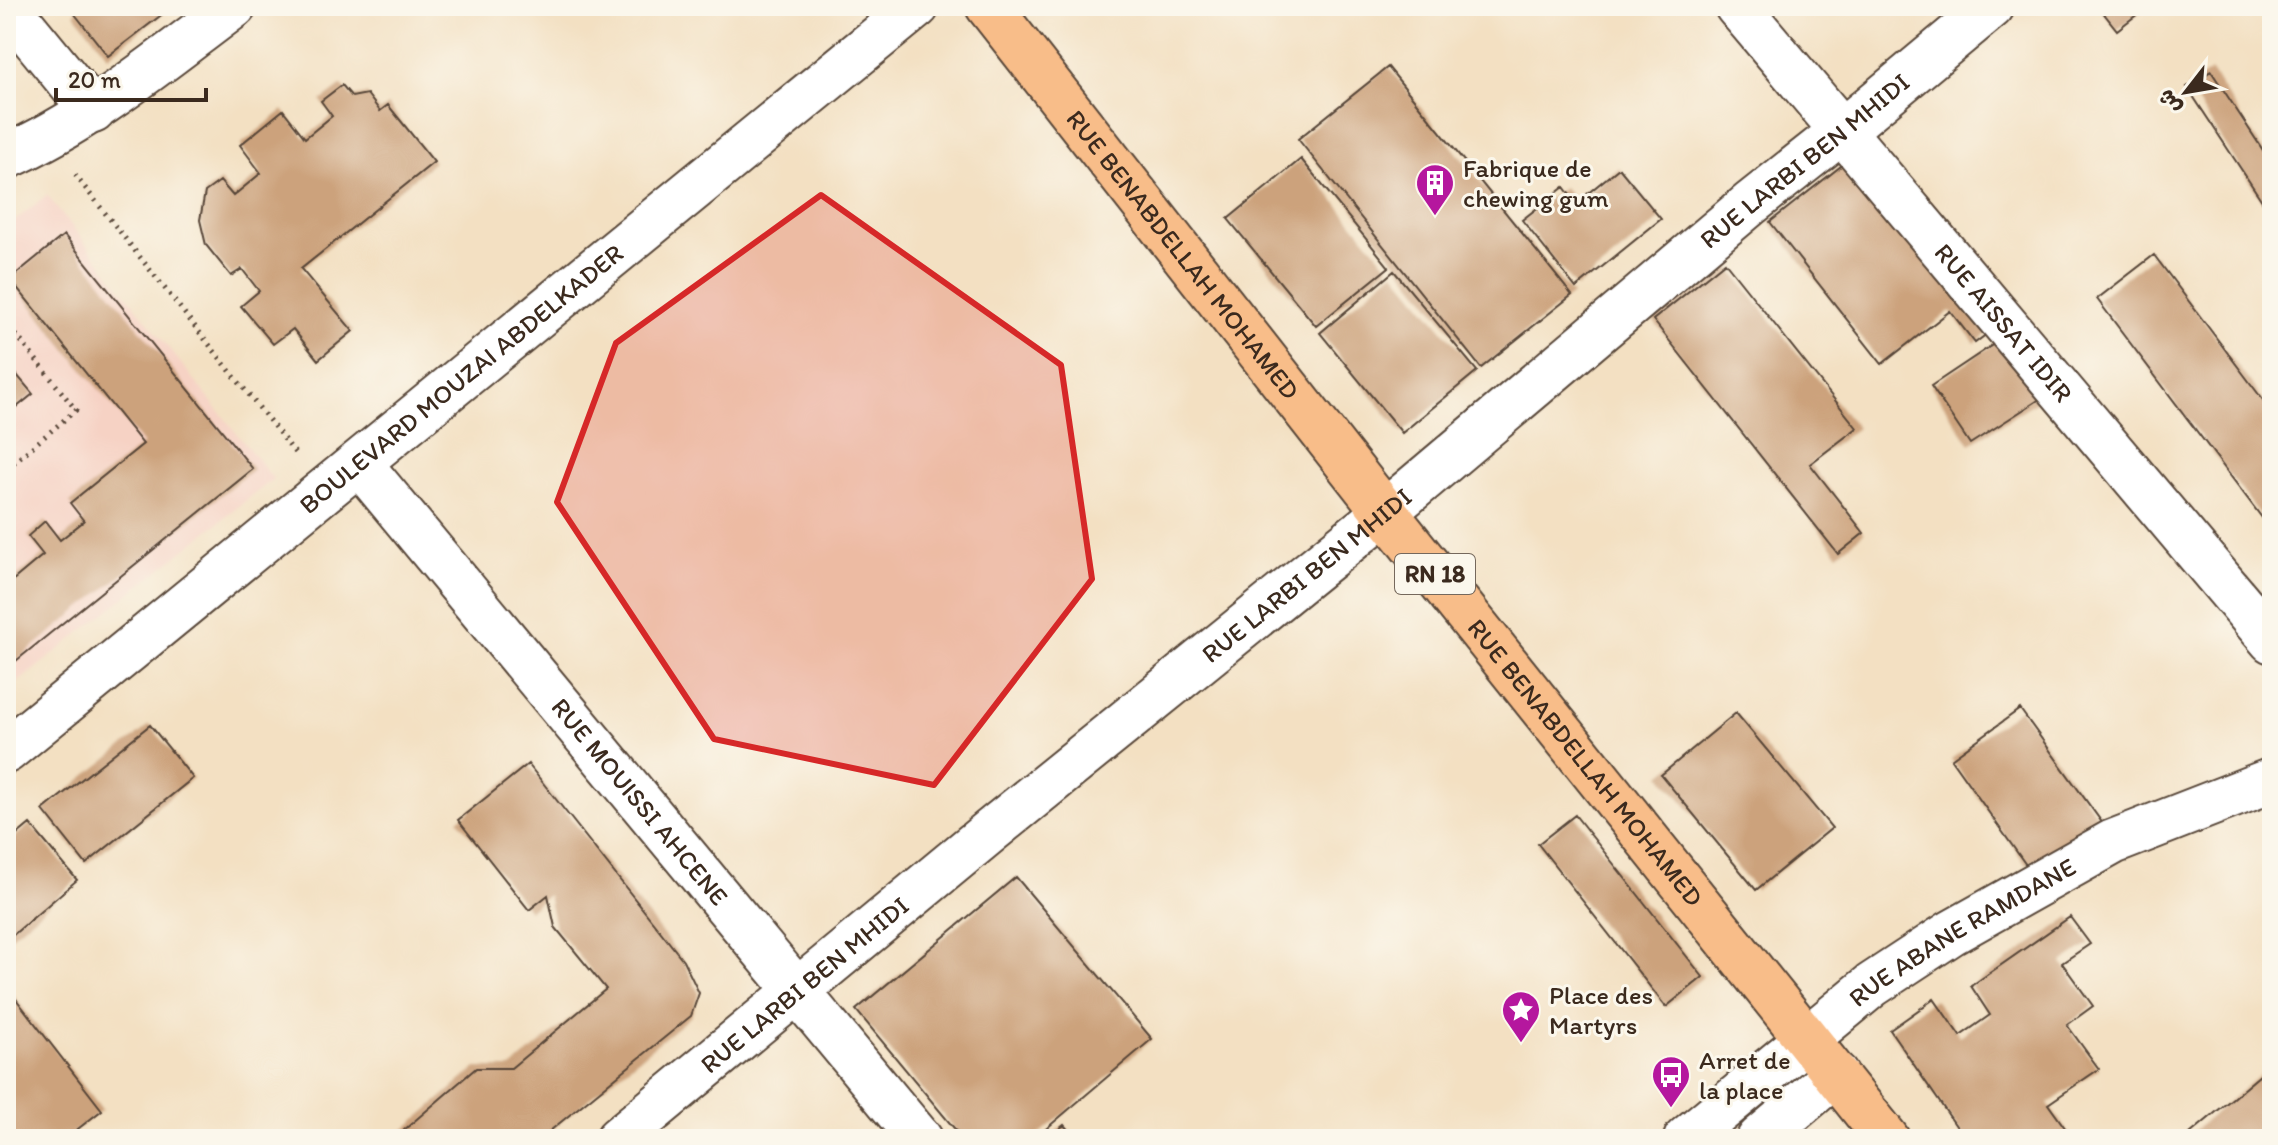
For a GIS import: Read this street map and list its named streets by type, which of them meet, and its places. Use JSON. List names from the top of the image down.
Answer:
{
  "streets": {
    "main road": ["RUE BENABDELLAH MOHAMED", "RN 18"],
    "street": [
      "RUE LARBI BEN MHIDI",
      "RUE AISSAT IDIR",
      "BOULEVARD MOUZAI ABDELKADER",
      "RUE MOUISSI AHCENE",
      "RUE ABANE RAMDANE"
    ]
  },
  "crossings": [
    ["RUE LARBI BEN MHIDI", "RUE BENABDELLAH MOHAMED"],
    ["RUE LARBI BEN MHIDI", "RUE AISSAT IDIR"],
    ["RUE LARBI BEN MHIDI", "RUE MOUISSI AHCENE"],
    ["RUE BENABDELLAH MOHAMED", "RUE ABANE RAMDANE"],
    ["BOULEVARD MOUZAI ABDELKADER", "RUE MOUISSI AHCENE"]
  ],
  "places": {
    "building": ["Fabrique de chewing gum"],
    "place": ["Place des Martyrs"],
    "bus stop": ["Arret de la place"]
  },
  "scale_bar": "20 m",
  "north": "bottom left"
}
